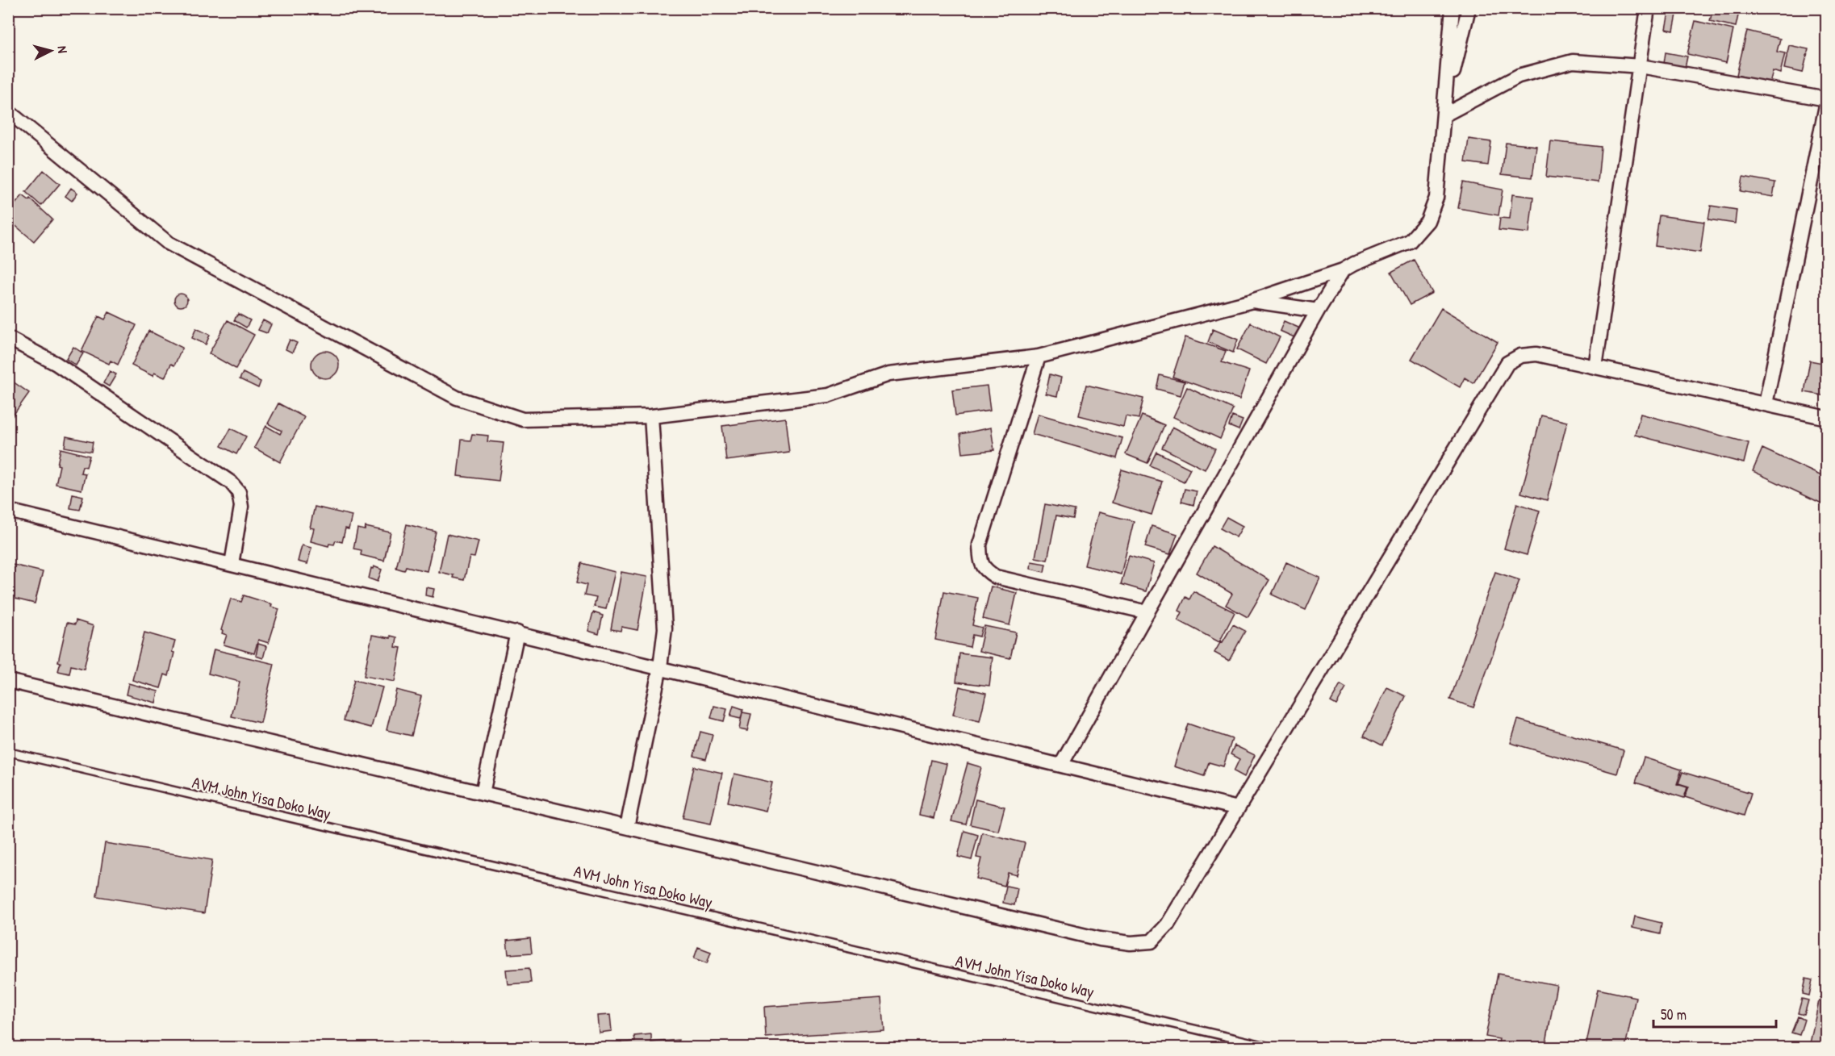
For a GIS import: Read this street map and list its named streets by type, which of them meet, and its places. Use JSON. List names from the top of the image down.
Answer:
{
  "streets": {
    "lane": ["AVM John Yisa Doko Way"]
  },
  "scale_bar": "50 m",
  "north": "right"
}
